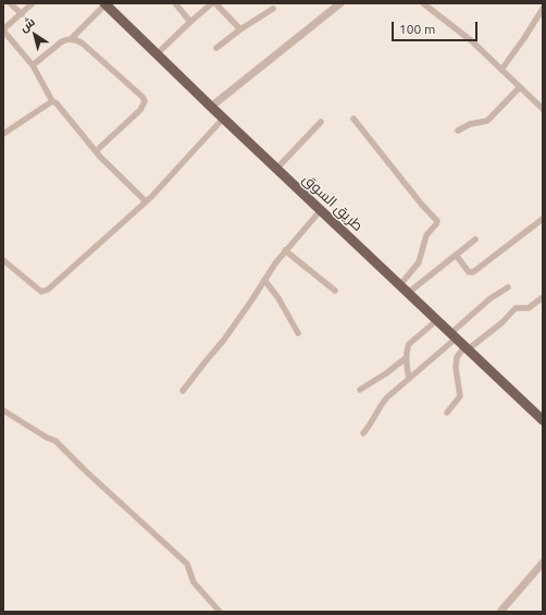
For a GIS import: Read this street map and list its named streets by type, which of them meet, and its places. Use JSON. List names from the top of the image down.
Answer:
{
  "streets": {
    "main road": ["طريق السوق"]
  },
  "scale_bar": "100 m",
  "north": "top left"
}
